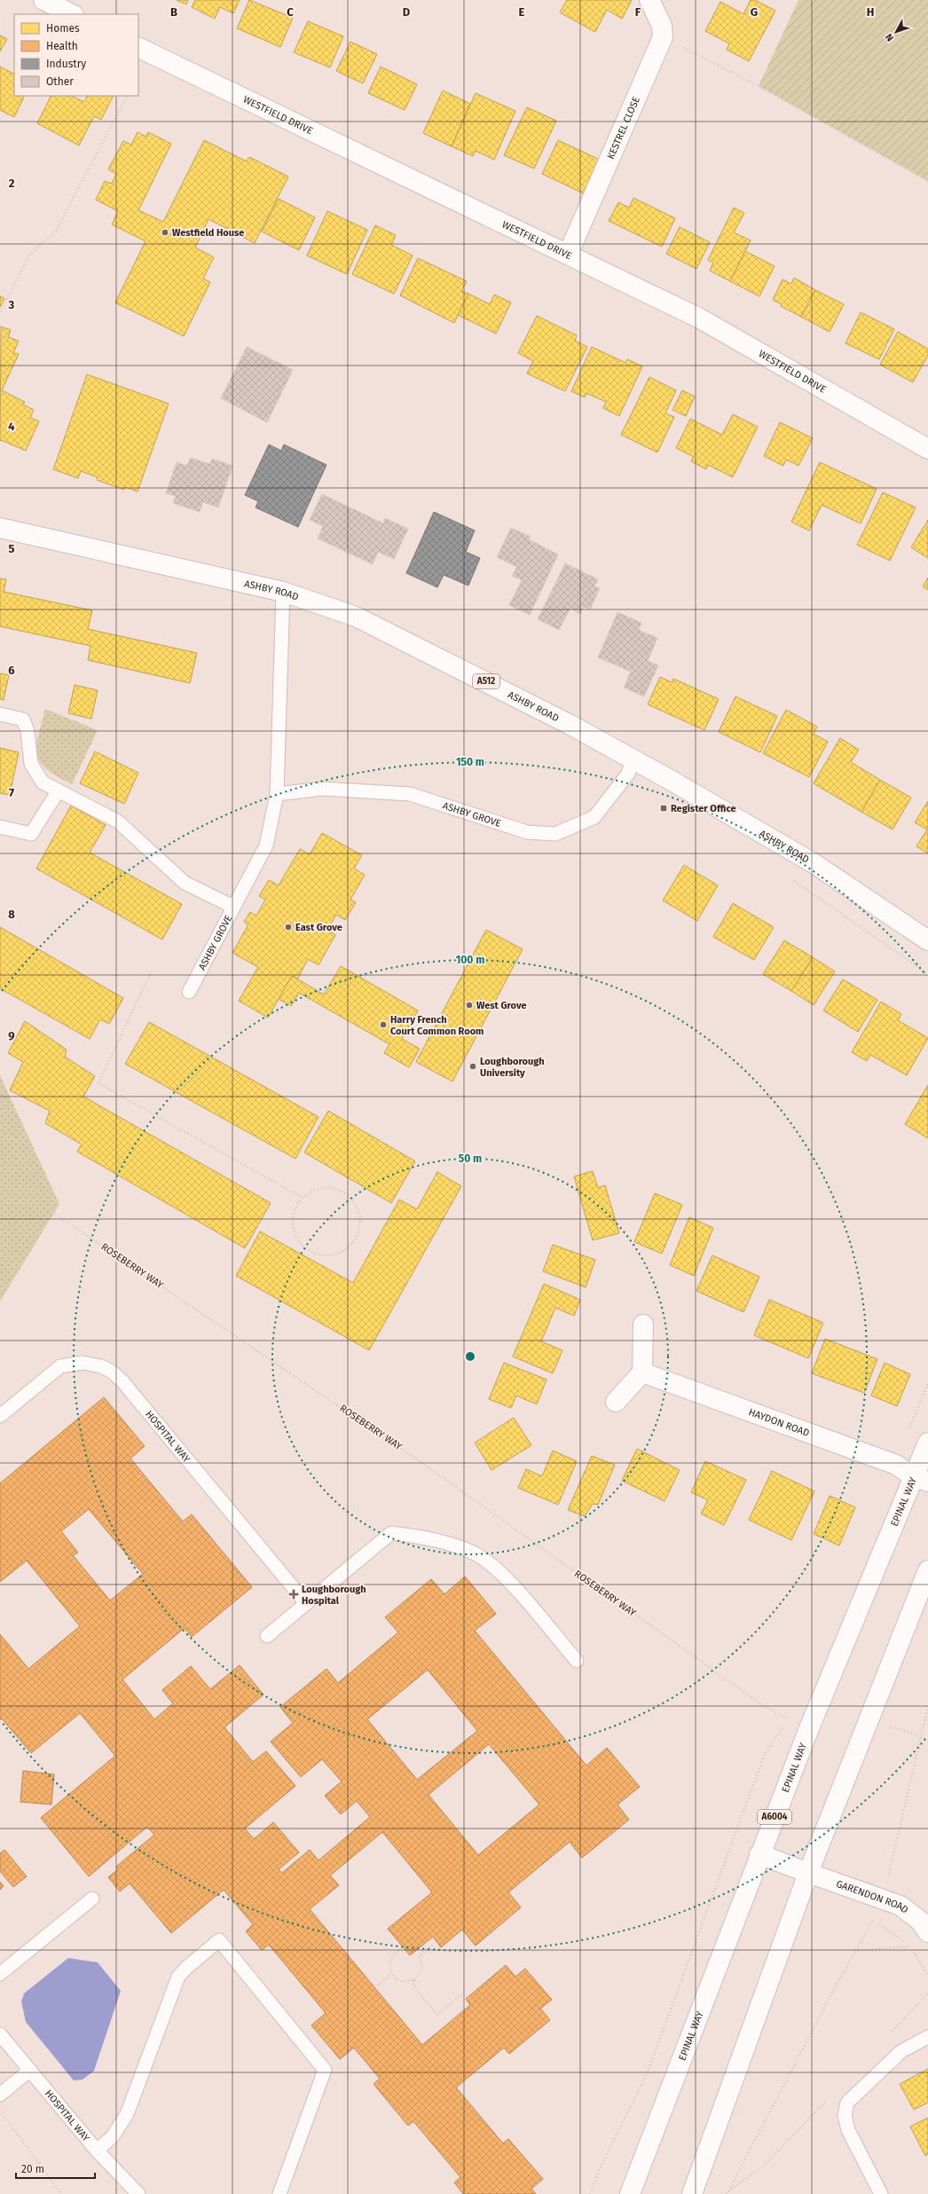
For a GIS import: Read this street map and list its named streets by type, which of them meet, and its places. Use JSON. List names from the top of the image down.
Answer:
{
  "streets": {
    "main road": [
      "WESTFIELD DRIVE",
      "KESTREL CLOSE",
      "ASHBY ROAD",
      "A512",
      "HAYDON ROAD",
      "EPINAL WAY",
      "A6004",
      "GARENDON ROAD"
    ],
    "lane": ["ASHBY GROVE", "HOSPITAL WAY"],
    "path": ["ROSEBERRY WAY"]
  },
  "crossings": [
    ["WESTFIELD DRIVE", "KESTREL CLOSE"],
    ["ASHBY ROAD", "ASHBY GROVE"],
    ["HAYDON ROAD", "EPINAL WAY"],
    ["EPINAL WAY", "GARENDON ROAD"]
  ],
  "places": {
    "other": [
      "Westfield House",
      "East Grove",
      "West Grove",
      "Harry French Court Common Room",
      "Loughborough University"
    ],
    "transit": ["Register Office"],
    "health": ["Loughborough Hospital"]
  },
  "legend": [
    "Homes",
    "Health",
    "Industry",
    "Other"
  ],
  "scale_bar": "20 m",
  "north": "bottom left",
  "grid": {
    "columns": [
      "B",
      "C",
      "D",
      "E",
      "F",
      "G",
      "H"
    ],
    "rows": [
      "2",
      "3",
      "4",
      "5",
      "6",
      "7",
      "8",
      "9"
    ]
  },
  "rings": ["150 m", "100 m", "50 m"]
}
